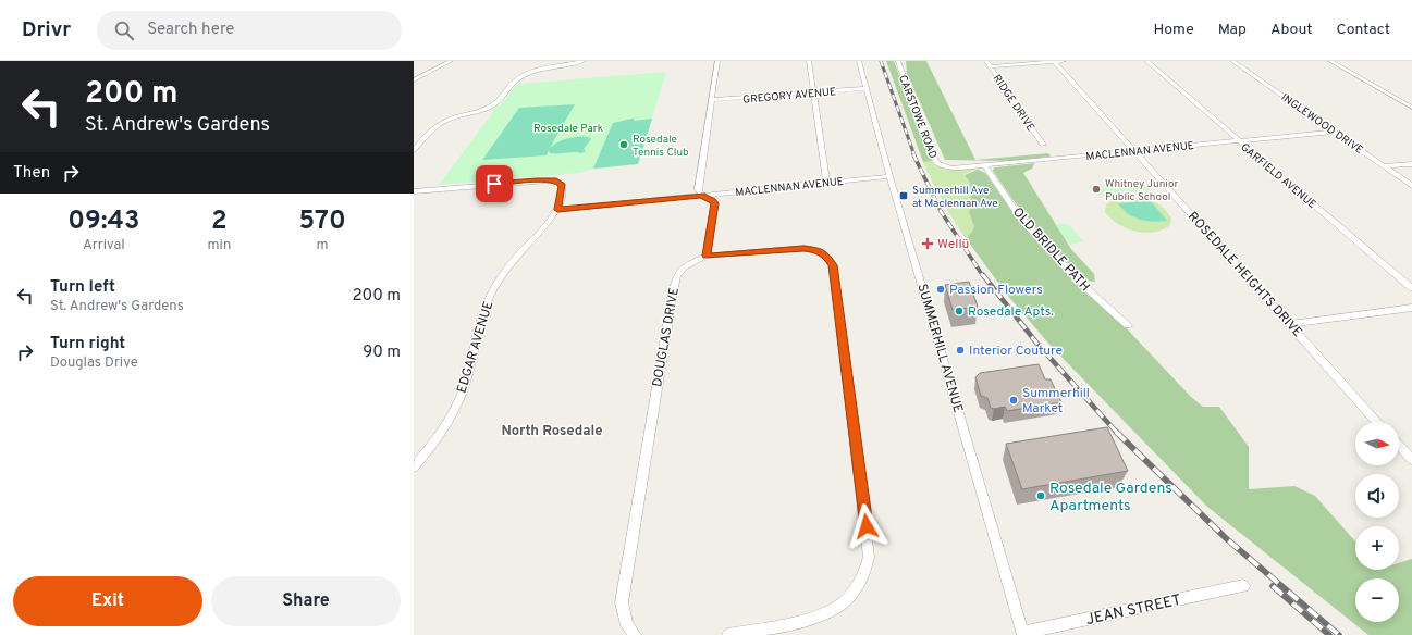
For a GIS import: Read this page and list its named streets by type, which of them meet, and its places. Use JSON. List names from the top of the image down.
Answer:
{
  "streets": {
    "street": [
      "GREGORY AVENUE",
      "RIDGE DRIVE",
      "CARSTOWE ROAD",
      "INGLEWOOD DRIVE",
      "MACLENNAN AVENUE",
      "GARFIELD AVENUE",
      "OLD BRIDLE PATH",
      "ROSEDALE HEIGHTS DRIVE",
      "DOUGLAS DRIVE",
      "EDGAR AVENUE",
      "SUMMERHILL AVENUE",
      "JEAN STREET"
    ]
  },
  "crossings": [
    ["GREGORY AVENUE", "SUMMERHILL AVENUE"],
    ["CARSTOWE ROAD", "MACLENNAN AVENUE"],
    ["INGLEWOOD DRIVE", "MACLENNAN AVENUE"],
    ["MACLENNAN AVENUE", "GARFIELD AVENUE"],
    ["MACLENNAN AVENUE", "OLD BRIDLE PATH"],
    ["MACLENNAN AVENUE", "ROSEDALE HEIGHTS DRIVE"],
    ["MACLENNAN AVENUE", "EDGAR AVENUE"],
    ["MACLENNAN AVENUE", "SUMMERHILL AVENUE"],
    ["SUMMERHILL AVENUE", "JEAN STREET"]
  ],
  "districts": ["North Rosedale"],
  "parks": ["Rosedale Park"],
  "places": {
    "other": [
      "Rosedale Tennis Club",
      "Whitney Junior Public School",
      "Passion Flowers",
      "Rosedale Apts.",
      "Interior Couture",
      "Summerhill Market",
      "Rosedale Gardens Apartments"
    ],
    "transit": ["Summerhill Ave at Maclennan Ave"],
    "health": ["Wellü"]
  },
  "north": "right",
  "page": {
    "header": "Drivr",
    "search": "Search here",
    "nav": [
      "Home",
      "Map",
      "About",
      "Contact"
    ],
    "turn": ["200 m", "St. Andrew's Gardens"],
    "then": "Then",
    "eta": [
      "09:43",
      "Arrival",
      "2",
      "min",
      "570",
      "m"
    ],
    "list": [
      {
        "name": "Turn left",
        "note": "St. Andrew's Gardens",
        "value": "200 m"
      },
      {
        "name": "Turn right",
        "note": "Douglas Drive",
        "value": "90 m"
      }
    ],
    "map_buttons": ["+", "−"],
    "buttons": ["Exit", "Share"]
  }
}
